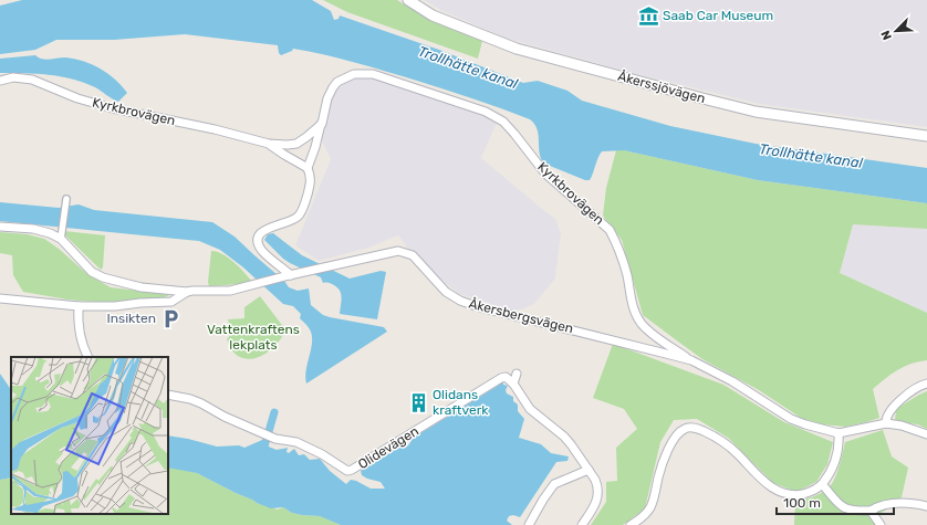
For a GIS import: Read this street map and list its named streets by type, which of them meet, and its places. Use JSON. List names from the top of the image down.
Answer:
{
  "streets": {
    "street": [
      "Åkerssjövägen",
      "Kyrkbrovägen",
      "Åkersbergsvägen",
      "Olidevägen"
    ]
  },
  "crossings": [
    ["Kyrkbrovägen", "Åkersbergsvägen"]
  ],
  "water": ["Trollhätte kanal"],
  "parks": ["Vattenkraftens lekplats"],
  "places": {
    "museum": ["Saab Car Museum"],
    "parking": ["Insikten"],
    "building": ["Olidans kraftverk"]
  },
  "scale_bar": "100 m",
  "north": "bottom left"
}
